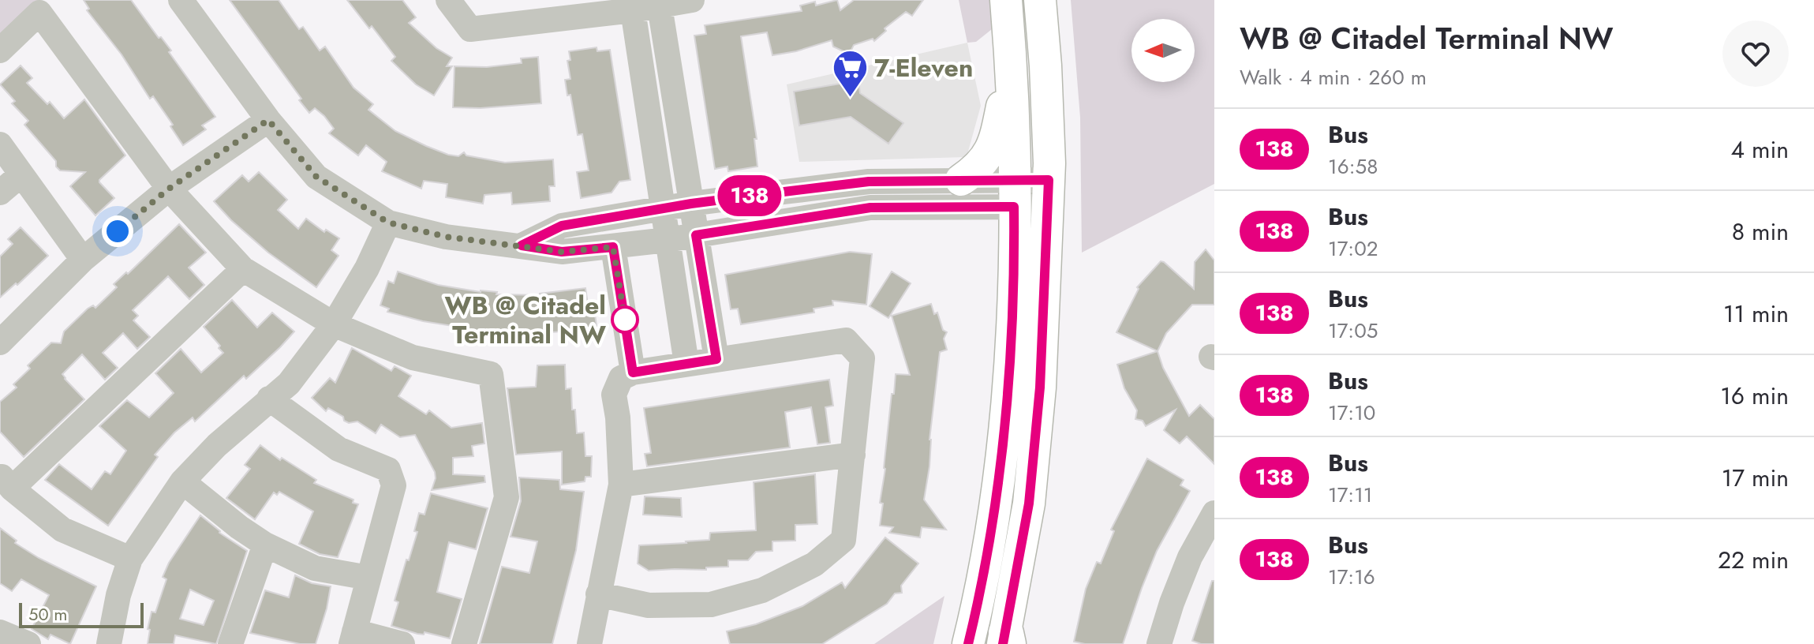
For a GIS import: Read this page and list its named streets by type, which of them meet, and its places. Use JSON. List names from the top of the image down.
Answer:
{
  "places": {
    "supermarket": ["7-Eleven"],
    "other": ["WB @ Citadel Terminal NW"]
  },
  "lines": ["bus line 138"],
  "scale_bar": "50 m",
  "north": "left",
  "page": {
    "on_map": "138",
    "heading": ["WB @ Citadel Terminal NW", "Walk · 4 min · 260 m"],
    "list": [
      {
        "mark": "138",
        "name": "Bus",
        "note": "16:58",
        "value": "4 min"
      },
      {
        "mark": "138",
        "name": "Bus",
        "note": "17:02",
        "value": "8 min"
      },
      {
        "mark": "138",
        "name": "Bus",
        "note": "17:05",
        "value": "11 min"
      },
      {
        "mark": "138",
        "name": "Bus",
        "note": "17:10",
        "value": "16 min"
      },
      {
        "mark": "138",
        "name": "Bus",
        "note": "17:11",
        "value": "17 min"
      },
      {
        "mark": "138",
        "name": "Bus",
        "note": "17:16",
        "value": "22 min"
      }
    ],
    "scale": "50 m"
  }
}
